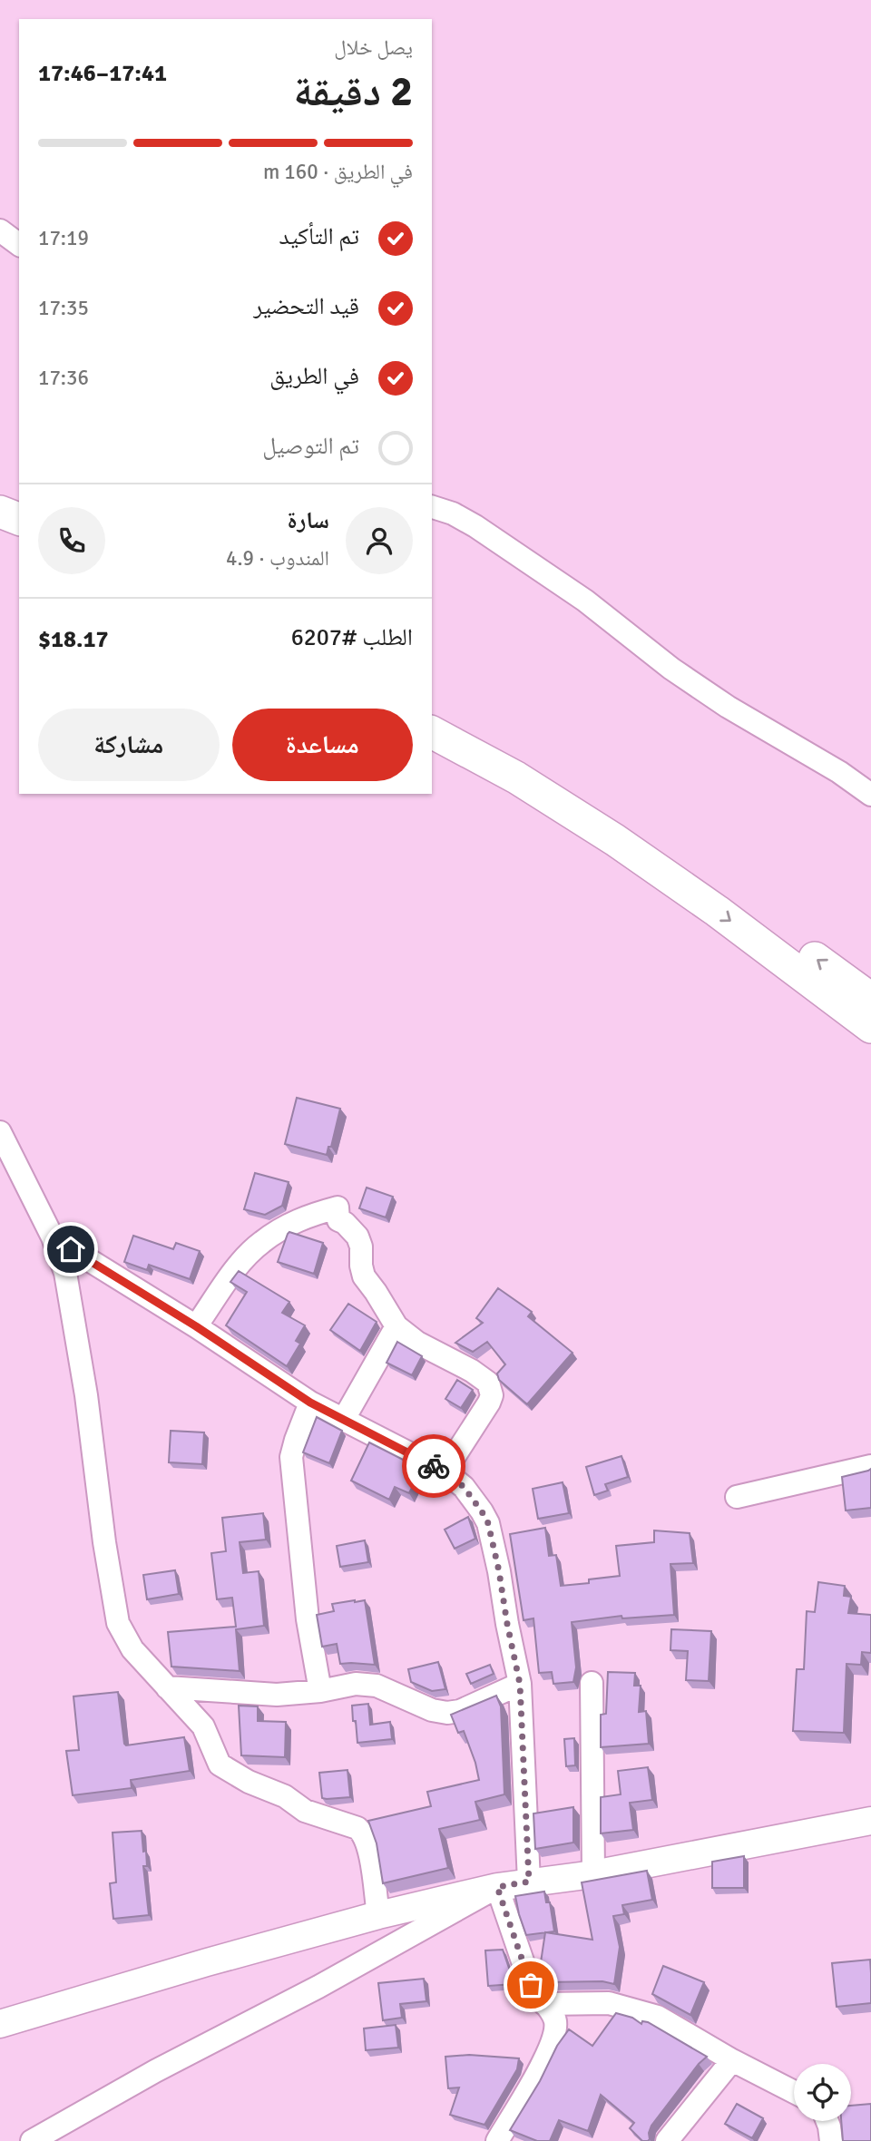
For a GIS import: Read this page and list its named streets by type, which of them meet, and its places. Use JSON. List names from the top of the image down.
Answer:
{
  "page": {
    "heading": ["2 دقيقة", "يصل خلال", "17:41–17:46"],
    "panel": [
      "سارة",
      "المندوب · 4.9",
      "الطلب #6207",
      "$18.17"
    ],
    "bar": "في الطريق · 160 m",
    "list": [
      ["تم التأكيد", "17:19"],
      ["قيد التحضير", "17:35"],
      ["في الطريق", "17:36"],
      "تم التوصيل"
    ],
    "buttons": ["مساعدة", "مشاركة"]
  }
}
